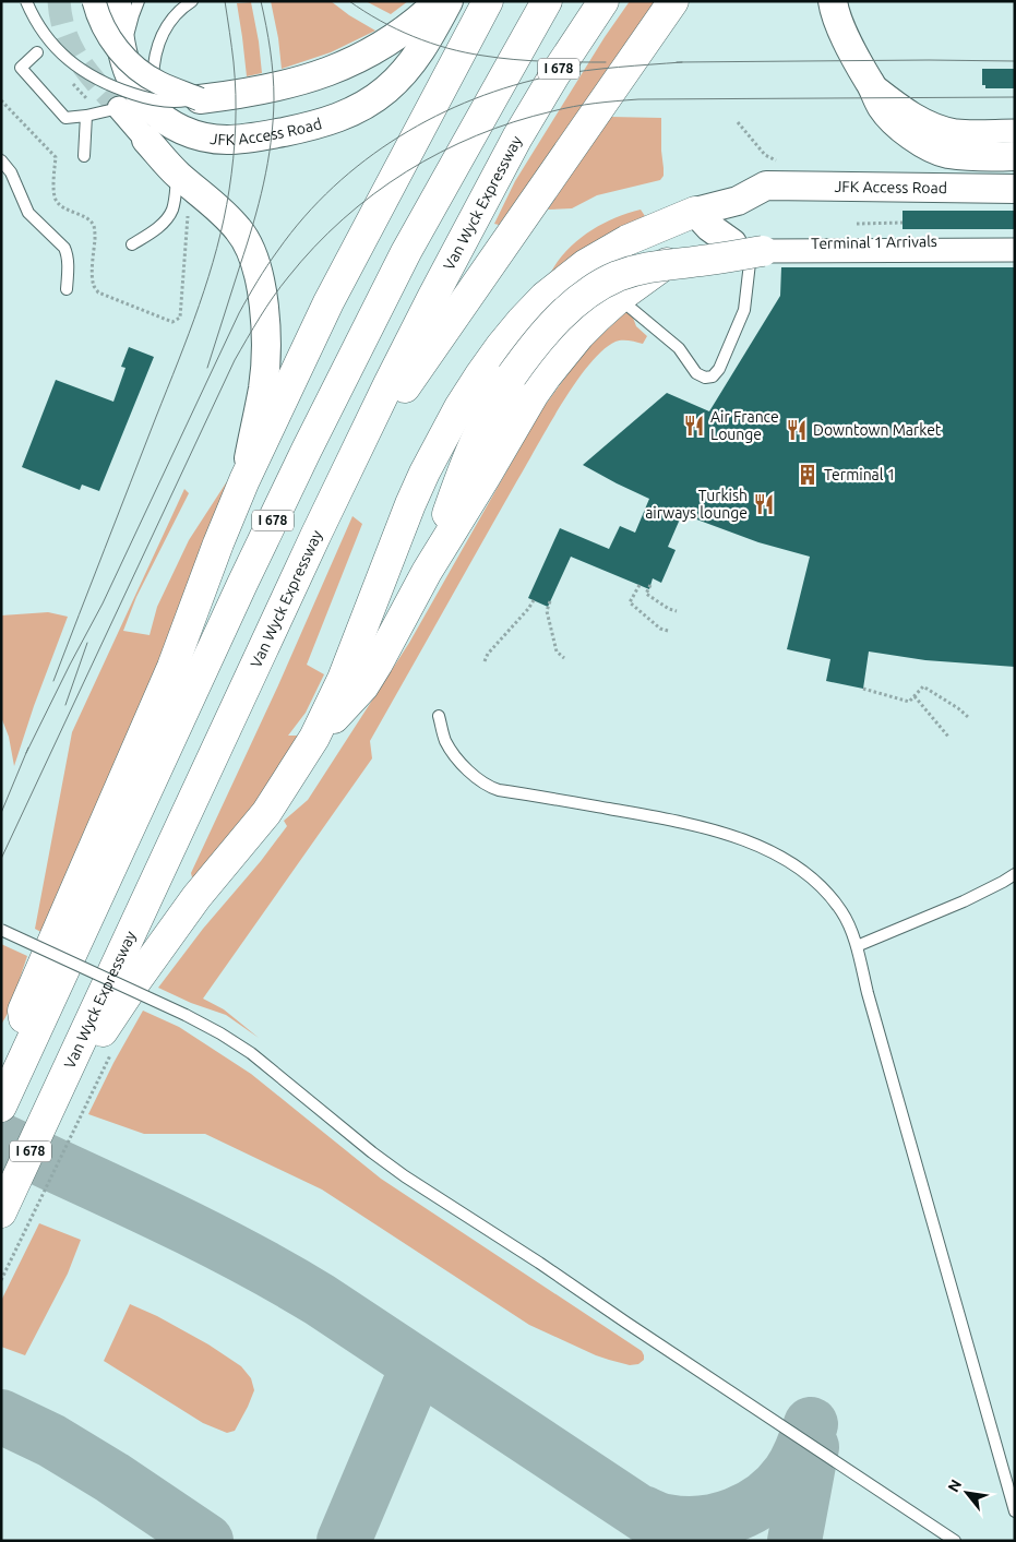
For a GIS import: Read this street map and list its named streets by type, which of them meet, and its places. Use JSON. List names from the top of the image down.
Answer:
{
  "streets": {
    "highway": ["I 678", "Van Wyck Expressway"],
    "street": ["JFK Access Road", "Terminal 1 Arrivals"]
  },
  "places": {
    "restaurant": ["Air France Lounge", "Downtown Market", "Turkish airways lounge"],
    "building": ["Terminal 1"]
  },
  "north": "top left"
}
